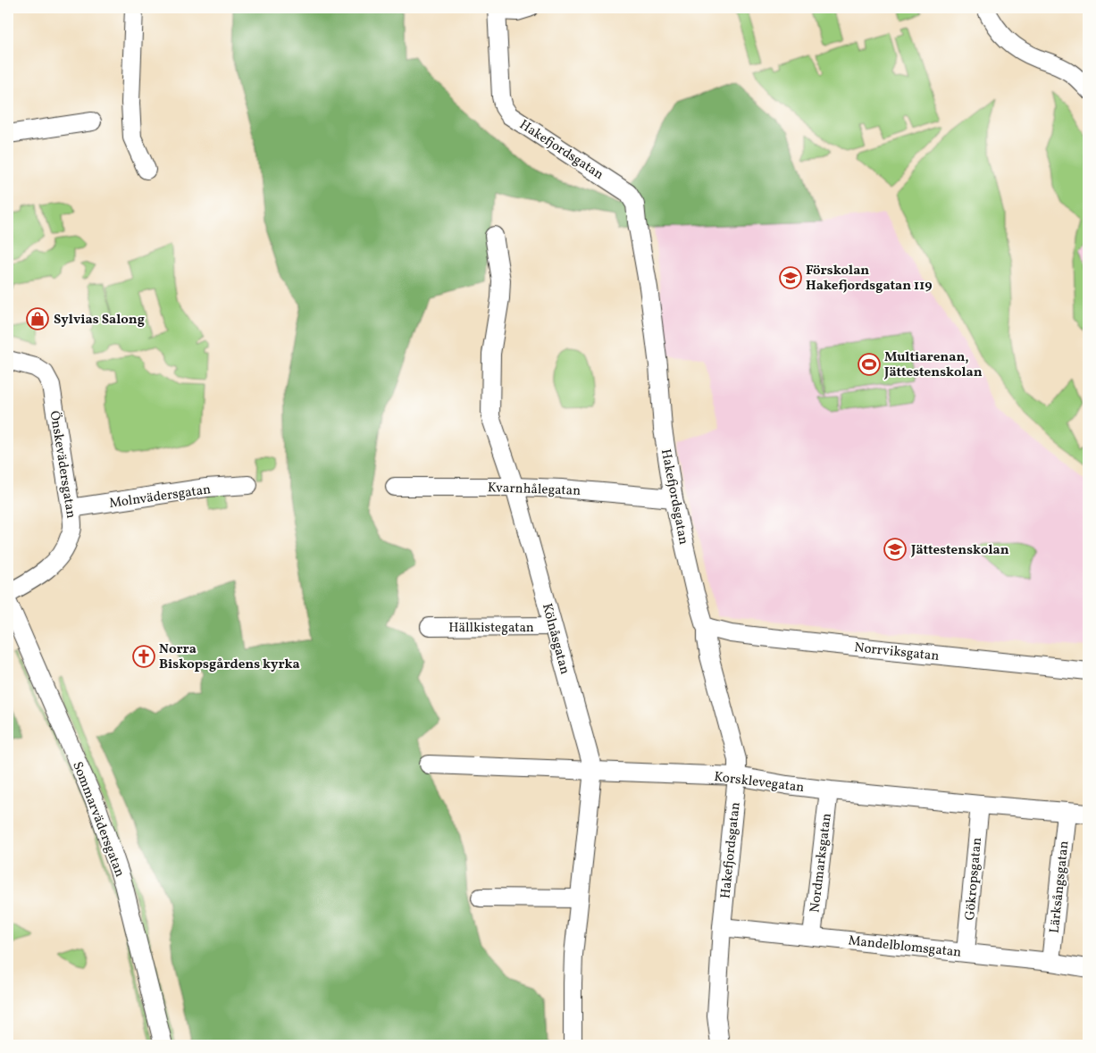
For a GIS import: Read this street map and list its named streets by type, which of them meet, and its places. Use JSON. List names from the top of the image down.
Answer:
{
  "streets": {
    "street": [
      "Hakefjordsgatan",
      "Önskevädersgatan",
      "Kvarnhålegatan",
      "Molnvädersgatan",
      "Hällkistegatan",
      "Kölnåsgatan",
      "Norrviksgatan",
      "Korsklevegatan",
      "Sommarvädersgatan",
      "Nordmarksgatan",
      "Gökropsgatan",
      "Lärksångsgatan",
      "Mandelblomsgatan"
    ]
  },
  "crossings": [
    ["Hakefjordsgatan", "Kvarnhålegatan"],
    ["Hakefjordsgatan", "Norrviksgatan"],
    ["Hakefjordsgatan", "Korsklevegatan"],
    ["Hakefjordsgatan", "Mandelblomsgatan"],
    ["Önskevädersgatan", "Molnvädersgatan"],
    ["Kvarnhålegatan", "Kölnåsgatan"],
    ["Hällkistegatan", "Kölnåsgatan"],
    ["Kölnåsgatan", "Korsklevegatan"],
    ["Korsklevegatan", "Nordmarksgatan"],
    ["Korsklevegatan", "Gökropsgatan"],
    ["Korsklevegatan", "Lärksångsgatan"],
    ["Nordmarksgatan", "Mandelblomsgatan"],
    ["Gökropsgatan", "Mandelblomsgatan"],
    ["Lärksångsgatan", "Mandelblomsgatan"]
  ],
  "places": {
    "school or university": ["Förskolan Hakefjordsgatan 119", "Jättestenskolan"],
    "shop": ["Sylvias Salong"],
    "sports": ["Multiarenan, Jättestenskolan"],
    "church": ["Norra Biskopsgårdens kyrka"]
  }
}
